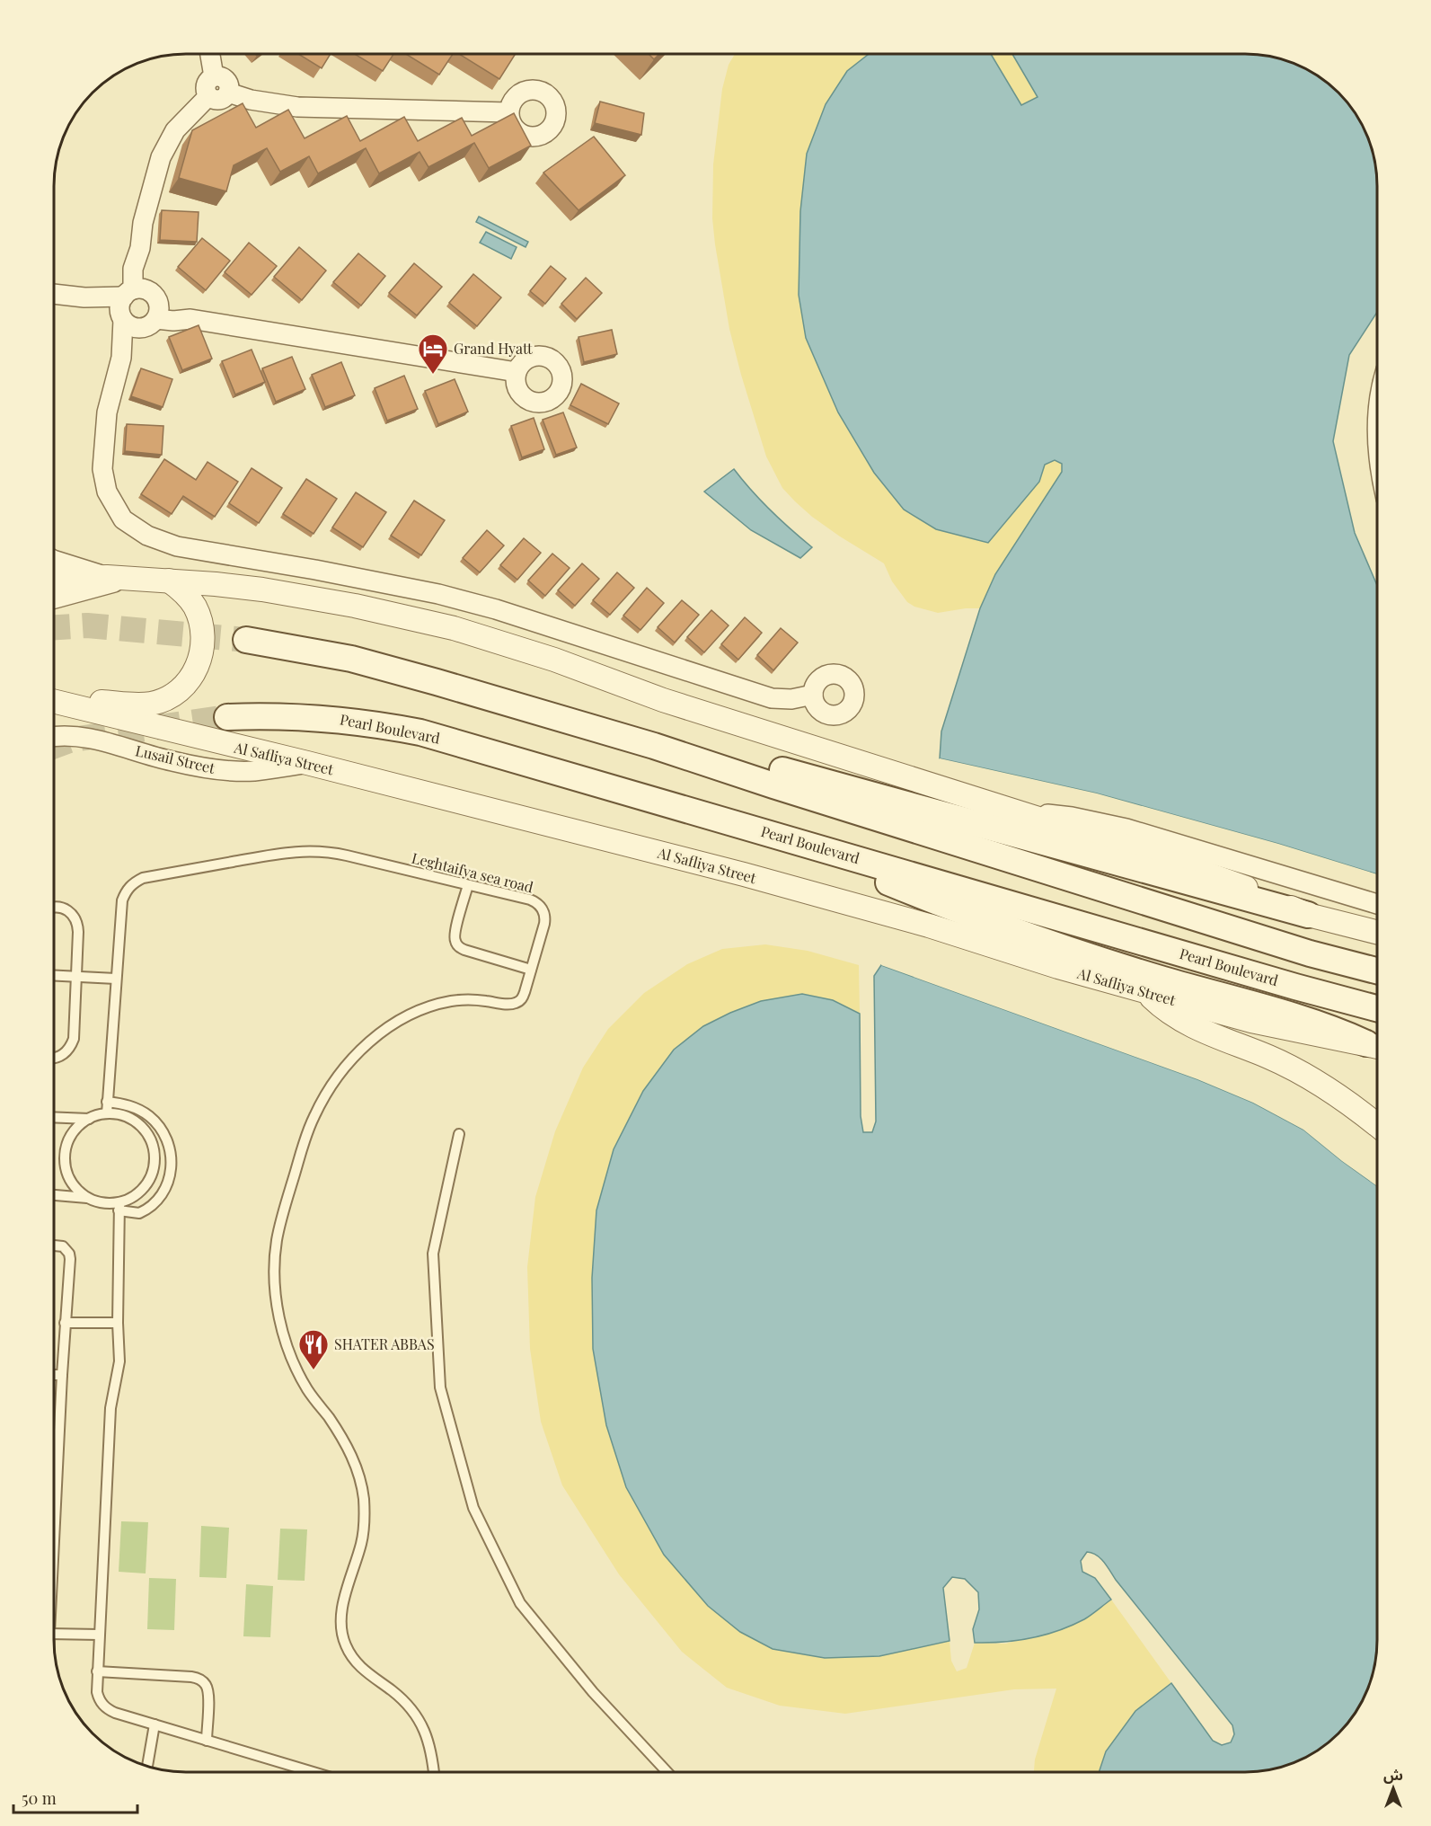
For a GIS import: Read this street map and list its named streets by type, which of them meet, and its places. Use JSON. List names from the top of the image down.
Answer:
{
  "streets": {
    "main road": ["Pearl Boulevard"],
    "street": ["Al Safliya Street", "Lusail Street"],
    "lane": ["Leghtaifya sea road"]
  },
  "crossings": [
    ["Al Safliya Street", "Lusail Street"]
  ],
  "places": {
    "hotel": ["Grand Hyatt"],
    "restaurant": ["SHATER ABBAS"]
  },
  "scale_bar": "50 m",
  "north": "top"
}
